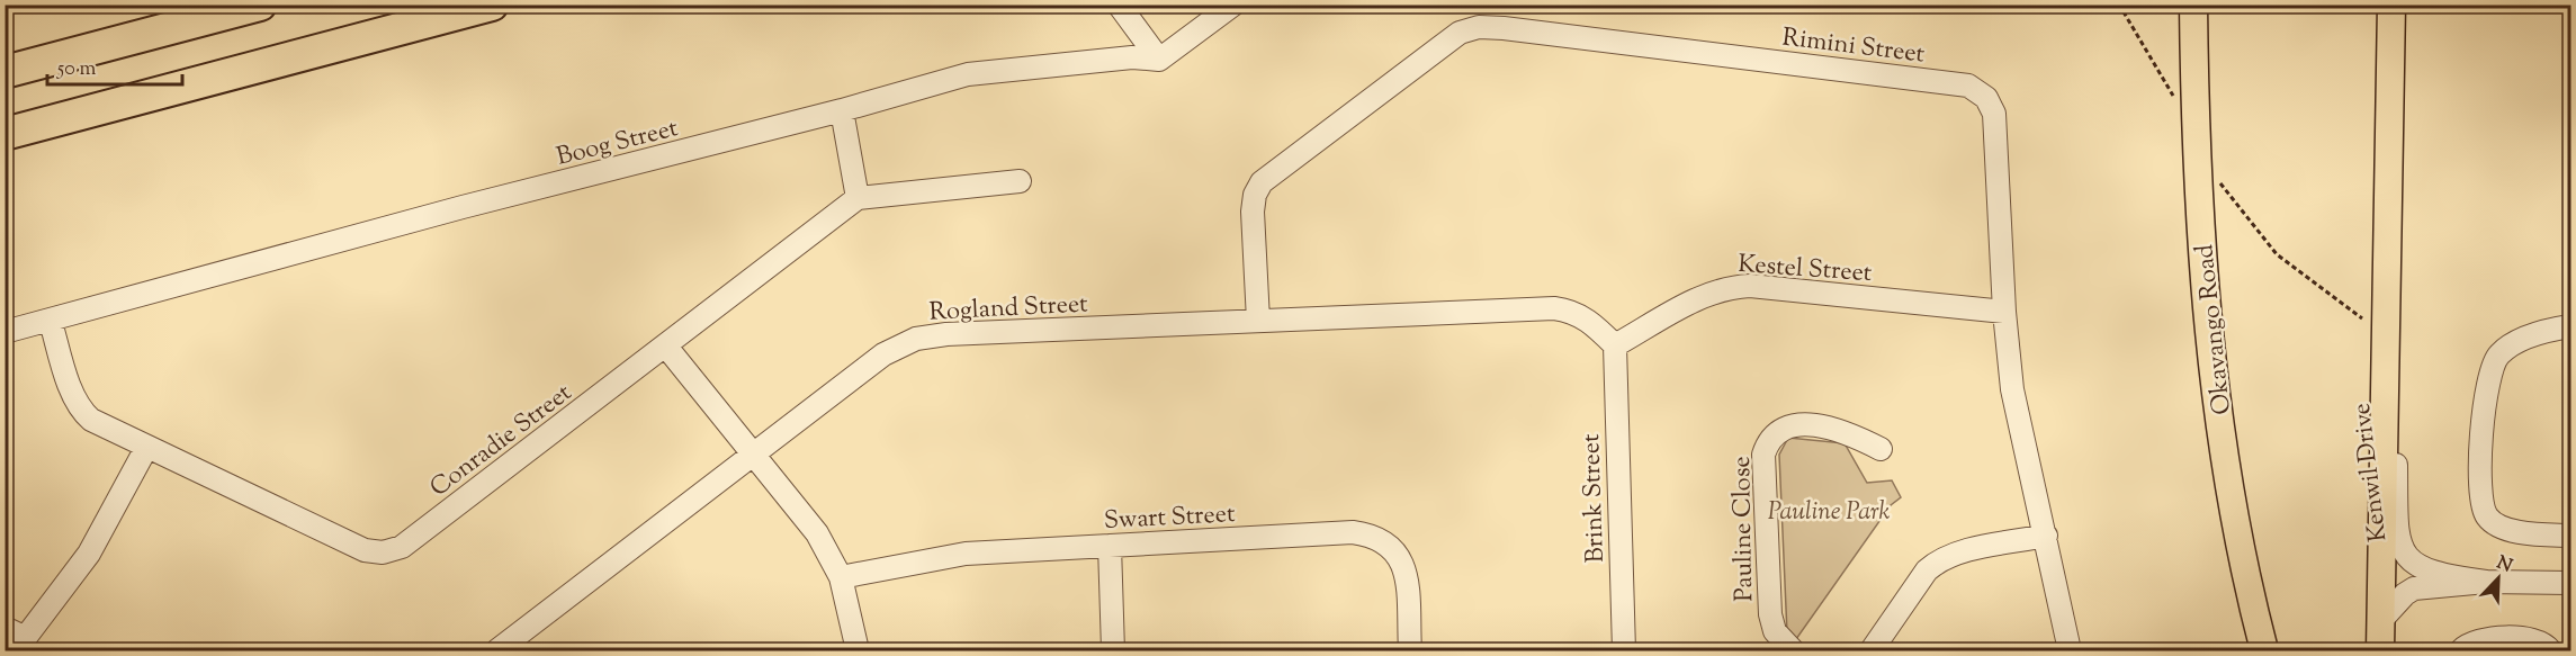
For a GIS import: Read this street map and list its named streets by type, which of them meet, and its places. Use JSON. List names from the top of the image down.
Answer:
{
  "streets": {
    "main road": ["Okavango Road"],
    "street": [
      "Rimini Street",
      "Boog Street",
      "Kestel Street",
      "Rogland Street",
      "Conradie Street",
      "Kenwil Drive",
      "Brink Street",
      "Swart Street",
      "Pauline Close"
    ]
  },
  "crossings": [
    ["Rimini Street", "Kestel Street"],
    ["Rimini Street", "Rogland Street"],
    ["Boog Street", "Conradie Street"],
    ["Kestel Street", "Rogland Street"],
    ["Kestel Street", "Brink Street"],
    ["Rogland Street", "Brink Street"]
  ],
  "parks": ["Pauline Park"],
  "scale_bar": "50 m",
  "north": "top right"
}
